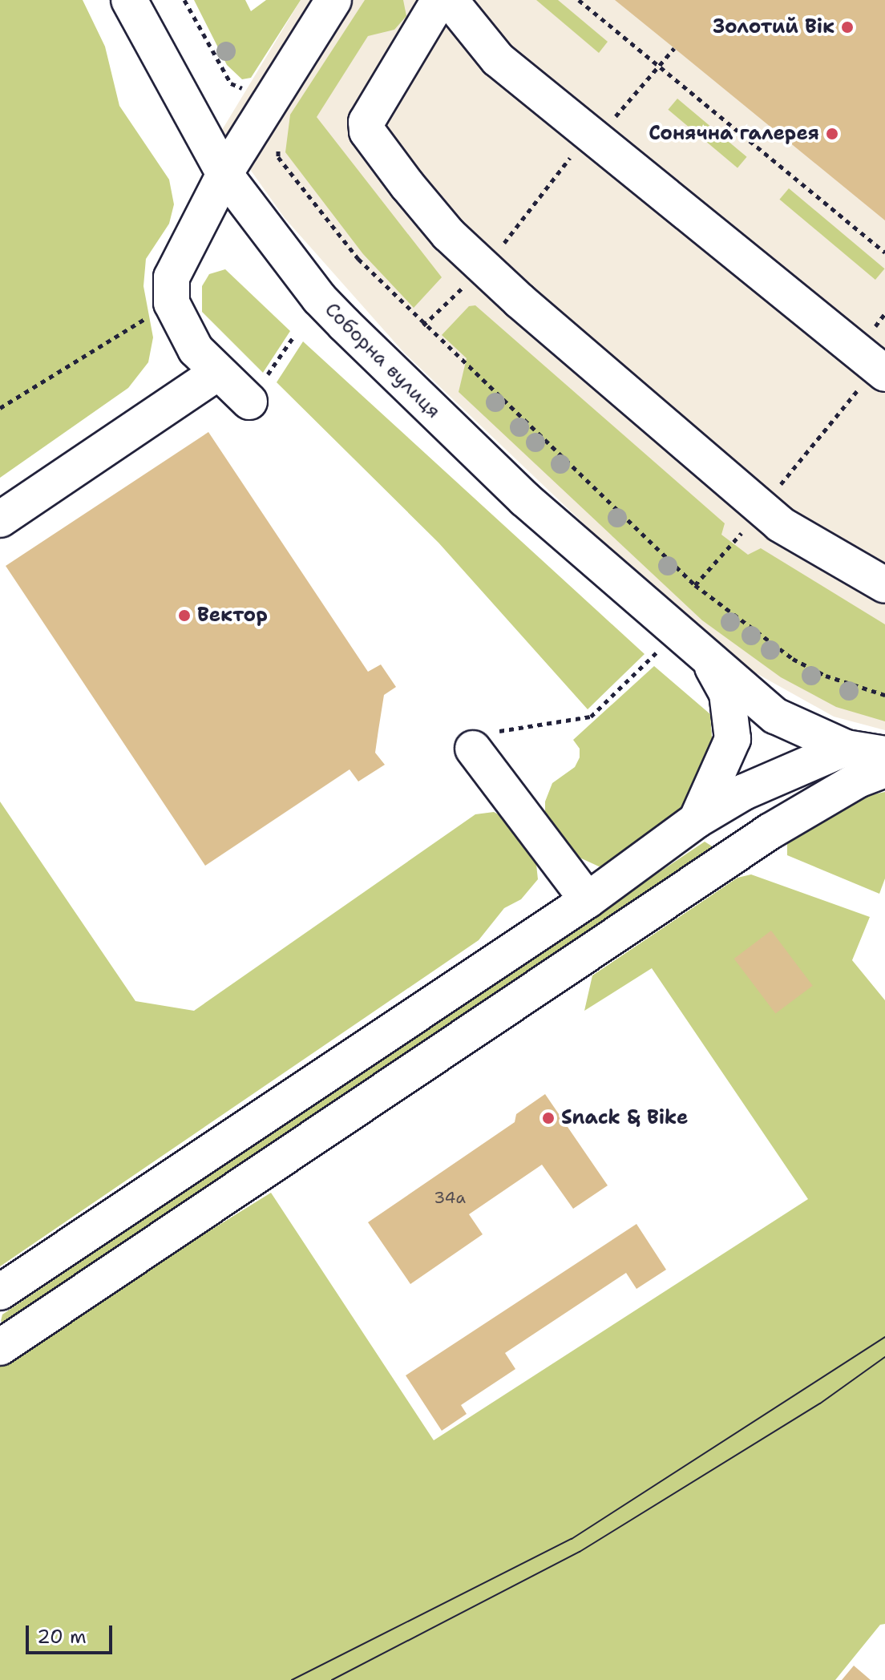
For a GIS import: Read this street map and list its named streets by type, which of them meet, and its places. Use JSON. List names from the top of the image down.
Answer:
{
  "streets": {
    "street": ["Соборна вулиця"]
  },
  "places": [
    "Золотий Вік",
    "Сонячна галерея",
    "Вектор",
    "Snack & Bike"
  ],
  "house_numbers": ["34а"],
  "scale_bar": "20 m"
}
